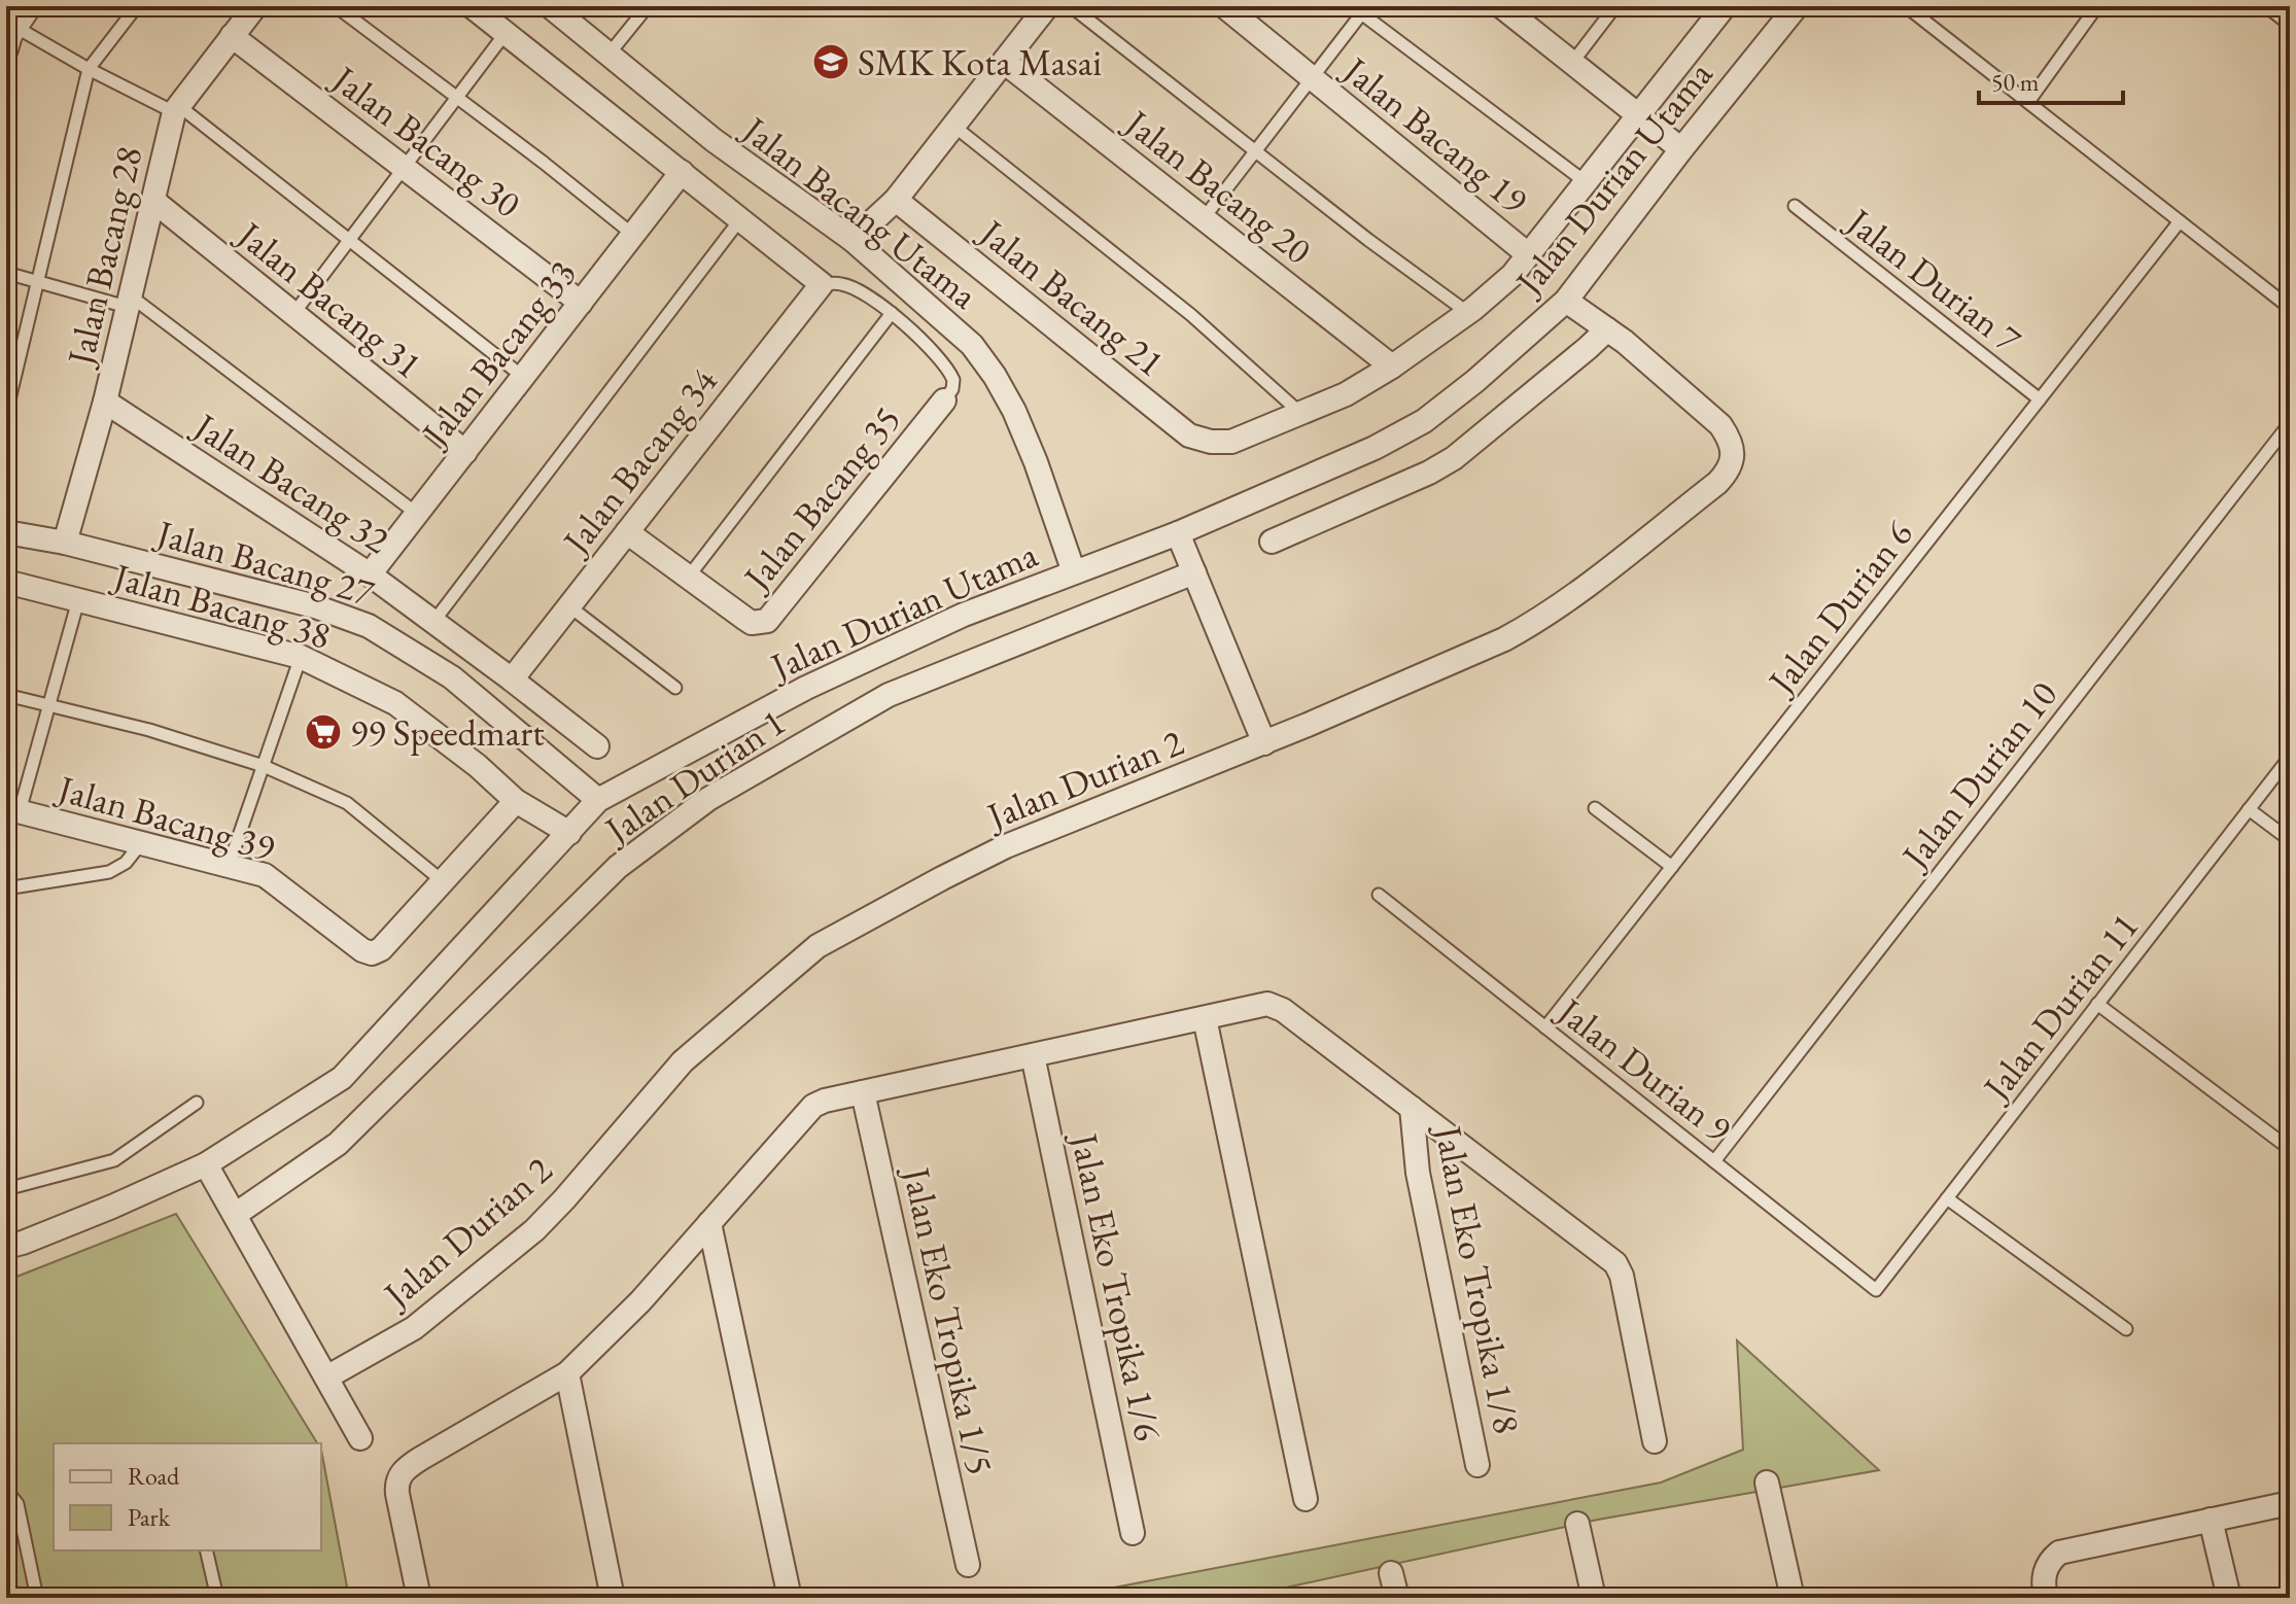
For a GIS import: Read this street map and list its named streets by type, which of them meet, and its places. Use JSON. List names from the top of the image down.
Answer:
{
  "streets": {
    "street": [
      "Jalan Bacang 19",
      "Jalan Bacang 30",
      "Jalan Durian Utama",
      "Jalan Bacang 20",
      "Jalan Bacang Utama",
      "Jalan Bacang 28",
      "Jalan Bacang 21",
      "Jalan Bacang 31",
      "Jalan Bacang 33",
      "Jalan Bacang 34",
      "Jalan Bacang 32",
      "Jalan Bacang 35",
      "Jalan Bacang 27",
      "Jalan Bacang 38",
      "Jalan Durian 1",
      "Jalan Durian 2",
      "Jalan Bacang 39",
      "Jalan Eko Tropika 1/8",
      "Jalan Eko Tropika 1/6",
      "Jalan Eko Tropika 1/5"
    ],
    "lane": [
      "Jalan Durian 7",
      "Jalan Durian 6",
      "Jalan Durian 10",
      "Jalan Durian 11",
      "Jalan Durian 9"
    ]
  },
  "crossings": [
    ["Jalan Bacang 30", "Jalan Bacang 28"],
    ["Jalan Bacang 30", "Jalan Bacang 33"],
    ["Jalan Durian Utama", "Jalan Bacang Utama"],
    ["Jalan Durian Utama", "Jalan Bacang 27"],
    ["Jalan Durian Utama", "Jalan Bacang 38"],
    ["Jalan Durian Utama", "Jalan Durian 2"],
    ["Jalan Bacang 28", "Jalan Bacang 31"],
    ["Jalan Bacang 28", "Jalan Bacang 32"],
    ["Jalan Bacang 28", "Jalan Bacang 27"],
    ["Jalan Durian 7", "Jalan Durian 6"],
    ["Jalan Bacang 31", "Jalan Bacang 33"],
    ["Jalan Bacang 33", "Jalan Bacang 32"],
    ["Jalan Bacang 34", "Jalan Bacang 32"],
    ["Jalan Bacang 34", "Jalan Bacang 35"],
    ["Jalan Bacang 38", "Jalan Bacang 39"],
    ["Jalan Durian 6", "Jalan Durian 9"],
    ["Jalan Durian 10", "Jalan Durian 9"],
    ["Jalan Durian 11", "Jalan Durian 9"]
  ],
  "places": {
    "school or university": ["SMK Kota Masai"],
    "supermarket": ["99 Speedmart"]
  },
  "legend": ["Road", "Park"],
  "scale_bar": "50 m"
}
